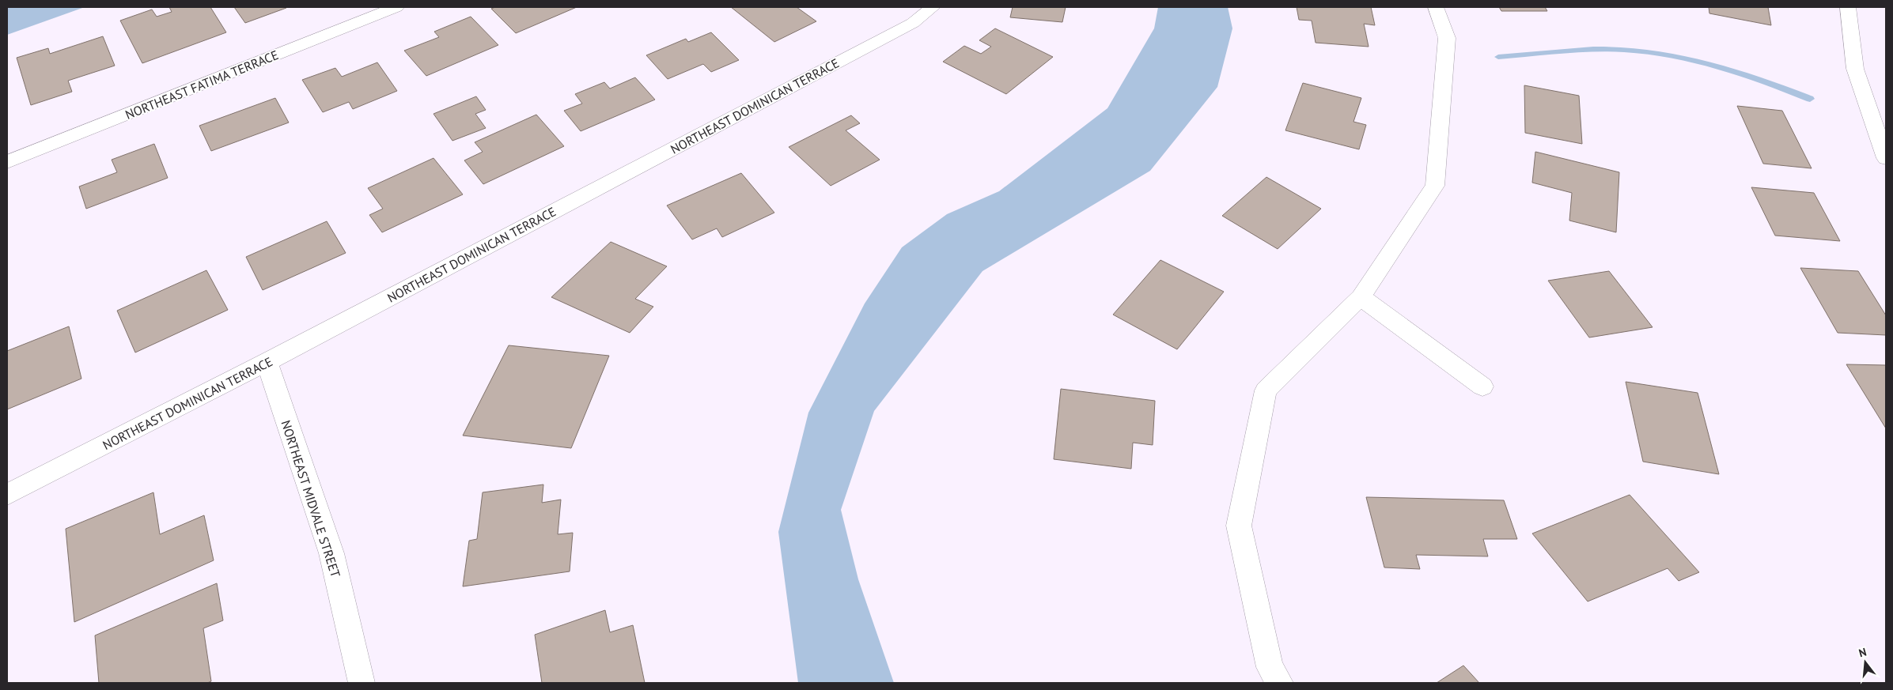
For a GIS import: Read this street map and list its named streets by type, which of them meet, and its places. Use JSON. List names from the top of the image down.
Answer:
{
  "streets": {
    "street": ["NORTHEAST FATIMA TERRACE", "NORTHEAST DOMINICAN TERRACE", "NORTHEAST MIDVALE STREET"]
  },
  "crossings": [
    ["NORTHEAST DOMINICAN TERRACE", "NORTHEAST MIDVALE STREET"]
  ],
  "north": "top"
}
